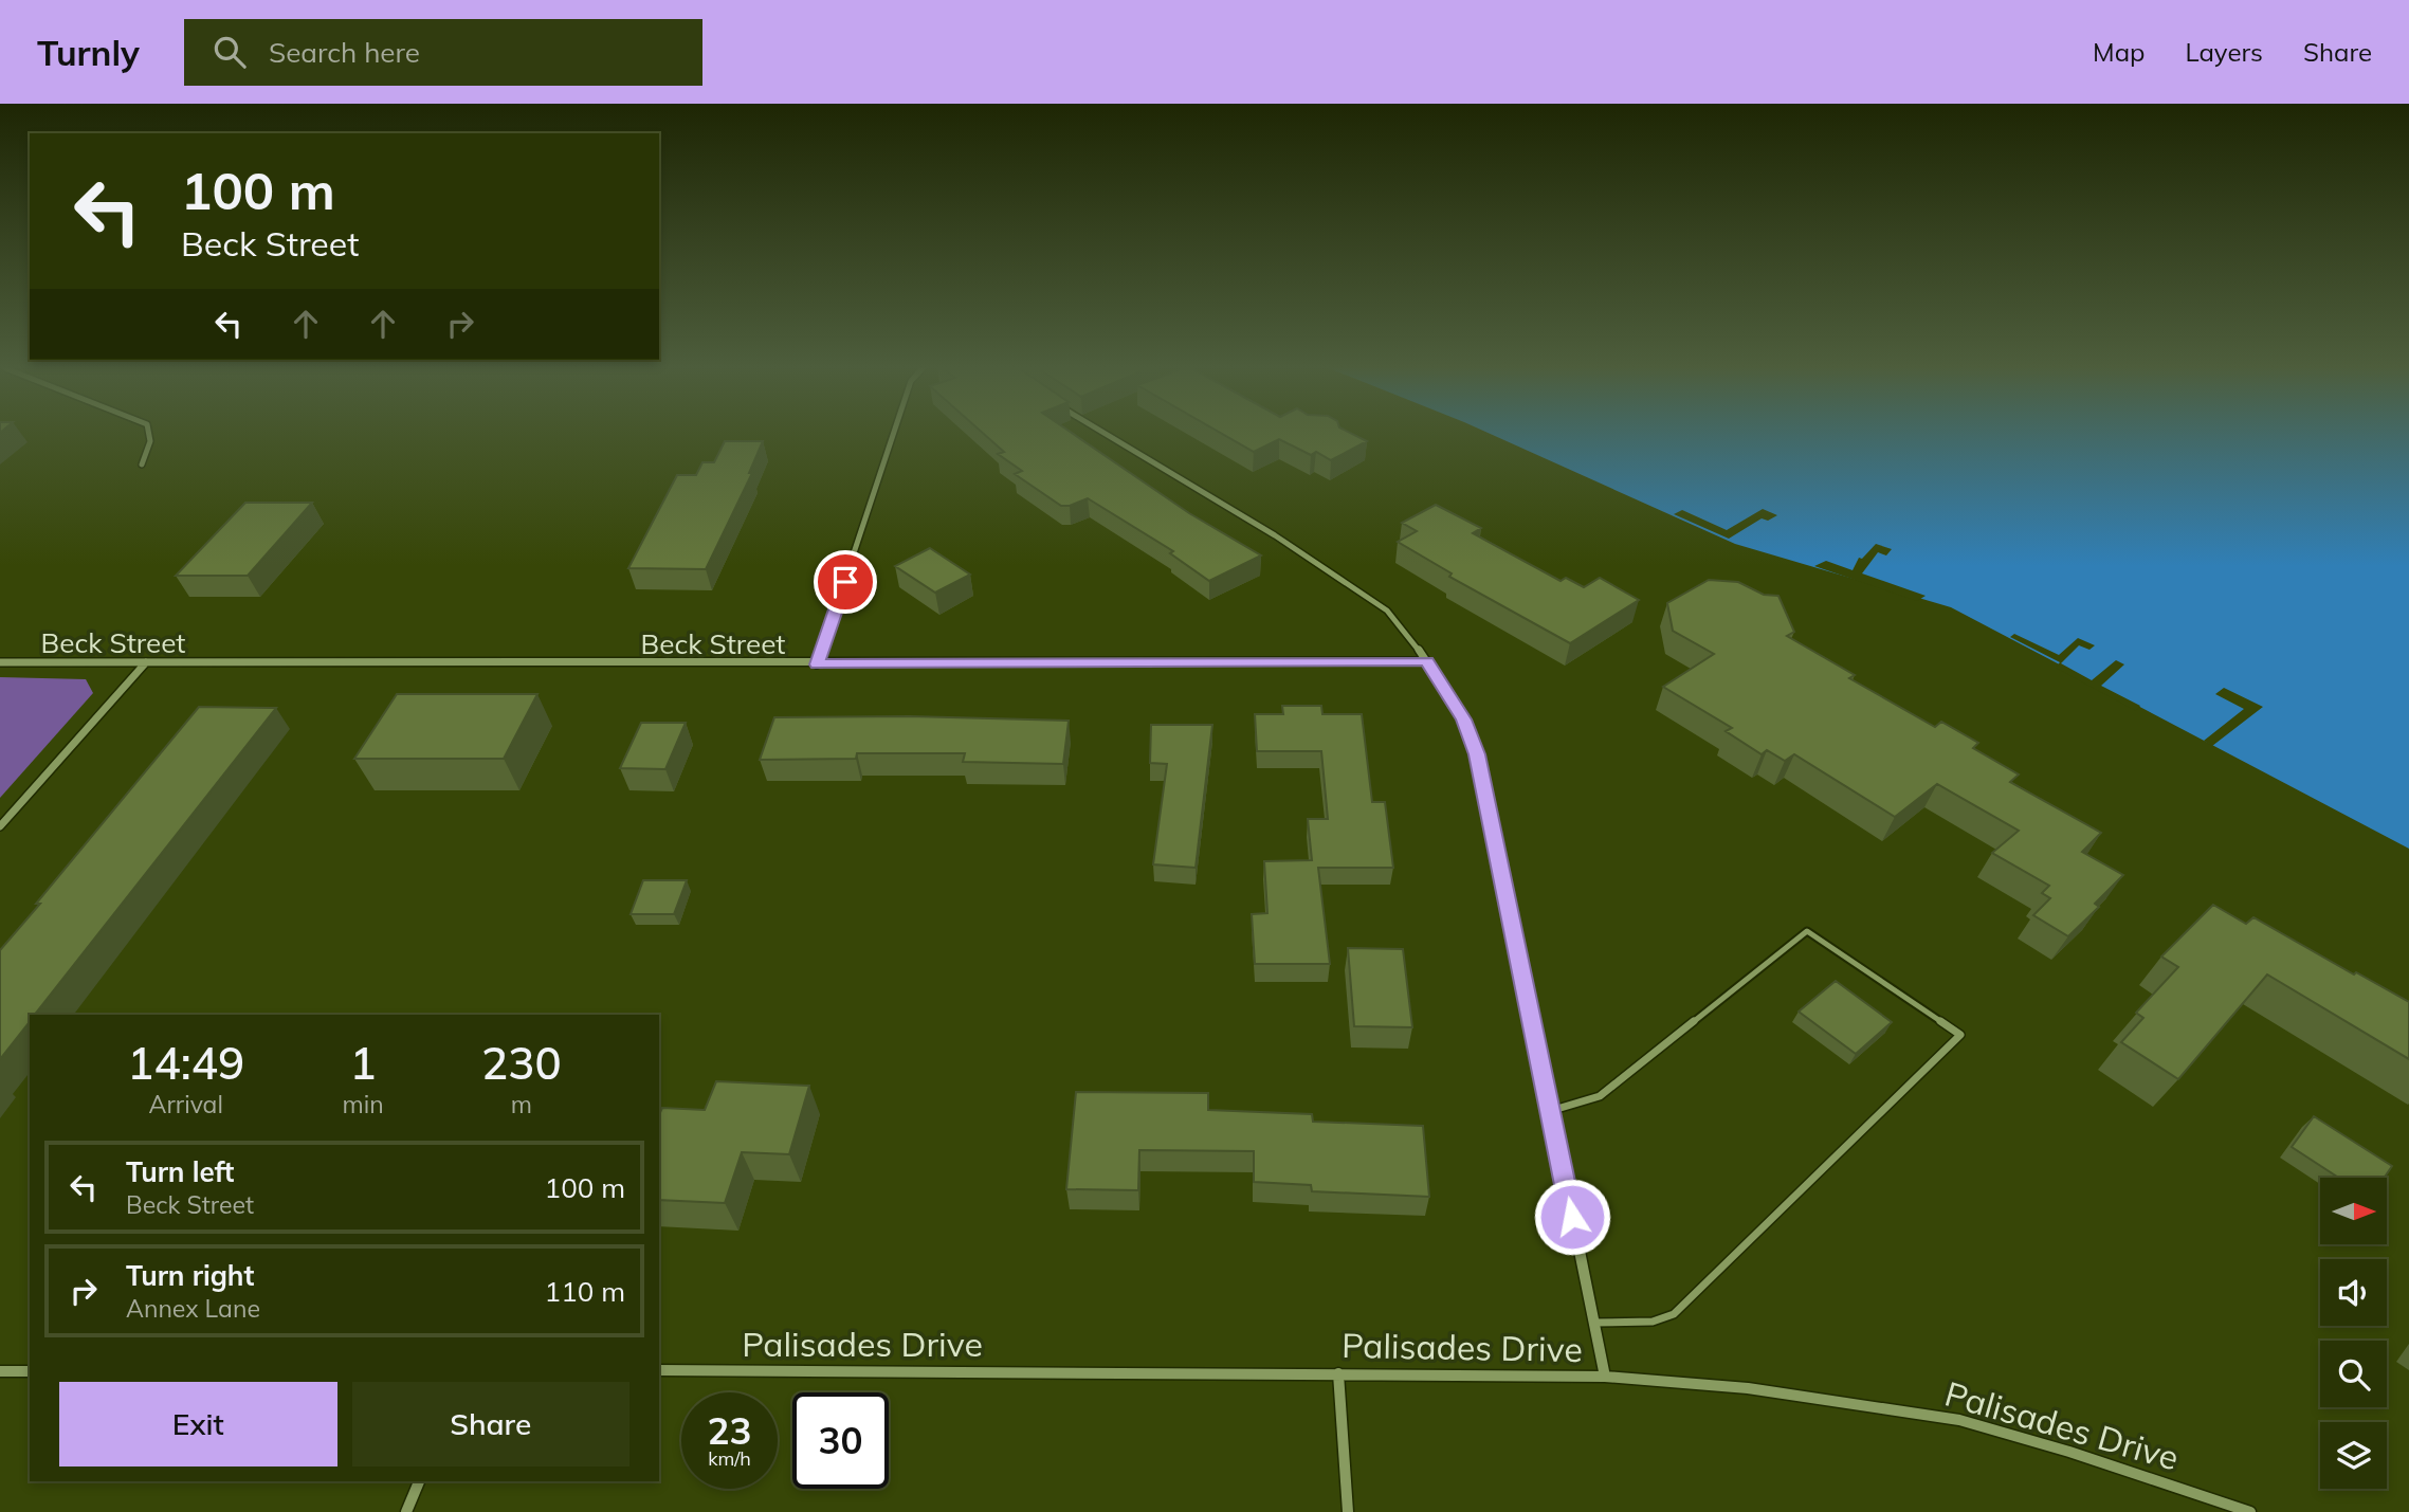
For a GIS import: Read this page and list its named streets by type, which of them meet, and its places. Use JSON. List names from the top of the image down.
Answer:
{
  "streets": {
    "street": ["Beck Street", "Palisades Drive"]
  },
  "north": "right",
  "page": {
    "header": "Turnly",
    "search": "Search here",
    "nav": ["Map", "Layers", "Share"],
    "turn": ["100 m", "Beck Street"],
    "eta": [
      "14:49",
      "Arrival",
      "1",
      "min",
      "230",
      "m"
    ],
    "list": [
      {
        "name": "Turn left",
        "note": "Beck Street",
        "value": "100 m"
      },
      {
        "name": "Turn right",
        "note": "Annex Lane",
        "value": "110 m"
      }
    ],
    "buttons": ["Exit", "Share"],
    "speed": "23 km/h",
    "limit": "30"
  }
}
